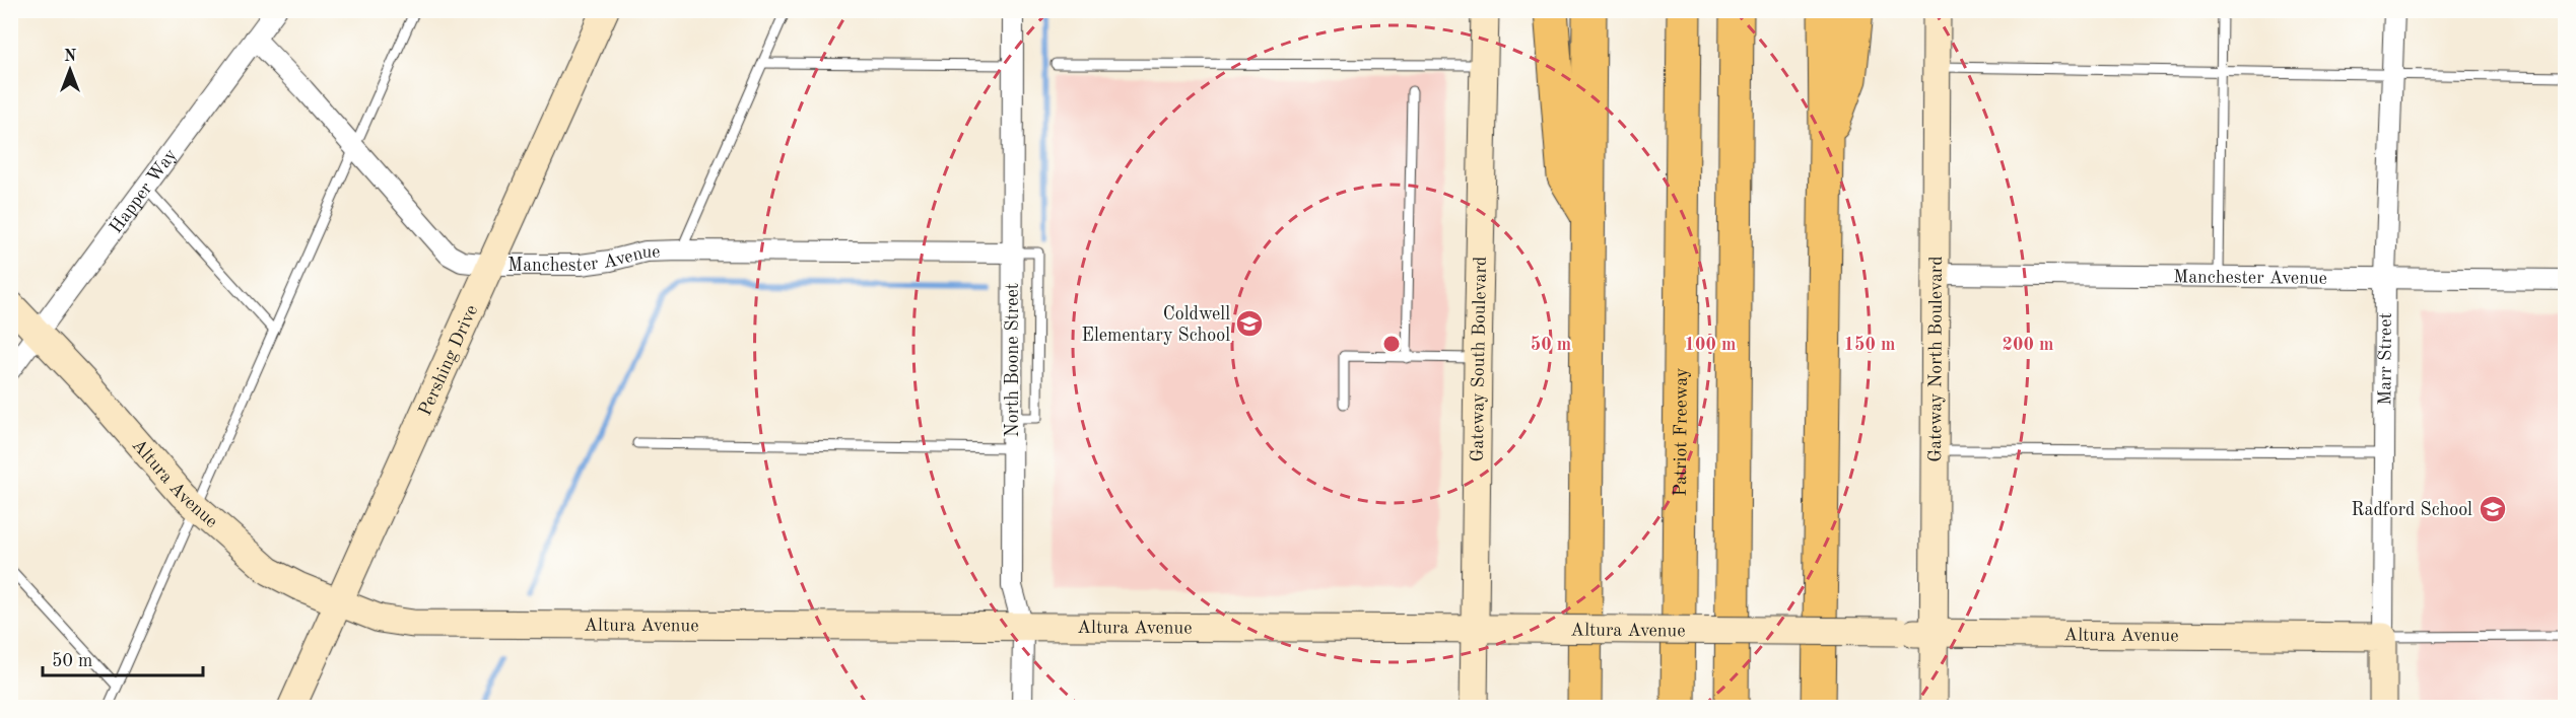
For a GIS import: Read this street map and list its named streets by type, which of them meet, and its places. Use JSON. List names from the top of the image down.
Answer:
{
  "streets": {
    "highway": ["Patriot Freeway"],
    "street": [
      "Happer Way",
      "Manchester Avenue",
      "Pershing Drive",
      "Gateway South Boulevard",
      "Gateway North Boulevard",
      "Marr Street",
      "North Boone Street",
      "Altura Avenue"
    ]
  },
  "crossings": [
    ["Happer Way", "Manchester Avenue"],
    ["Happer Way", "Altura Avenue"],
    ["Manchester Avenue", "Pershing Drive"],
    ["Manchester Avenue", "Gateway North Boulevard"],
    ["Manchester Avenue", "Marr Street"],
    ["Manchester Avenue", "North Boone Street"],
    ["Pershing Drive", "Altura Avenue"],
    ["Gateway South Boulevard", "Altura Avenue"],
    ["Gateway North Boulevard", "Altura Avenue"],
    ["Marr Street", "Altura Avenue"],
    ["North Boone Street", "Altura Avenue"]
  ],
  "places": {
    "school or university": ["Coldwell Elementary School", "Radford School"]
  },
  "scale_bar": "50 m",
  "north": "top",
  "rings": [
    "50 m",
    "100 m",
    "150 m",
    "200 m"
  ]
}
